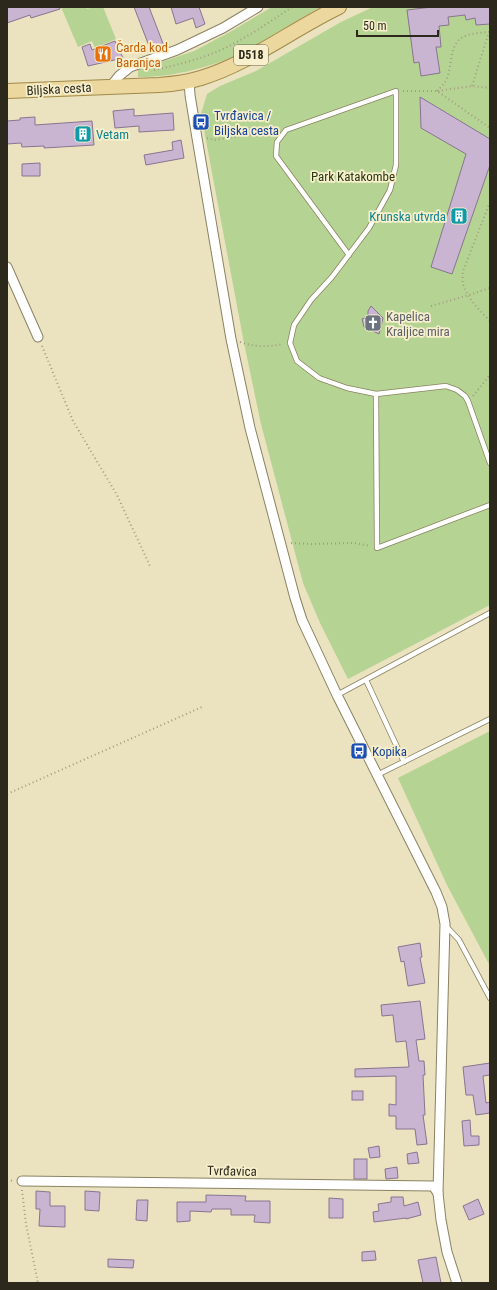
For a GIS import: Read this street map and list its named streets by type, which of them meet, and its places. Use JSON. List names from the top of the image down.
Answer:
{
  "streets": {
    "main road": ["D518", "Biljska cesta"],
    "street": ["Tvrđavica"]
  },
  "parks": ["Park Katakombe"],
  "places": {
    "restaurant": ["Čarda kod Baranjca"],
    "bus stop": ["Tvrđavica / Biljska cesta", "Kopika"],
    "building": ["Vetam", "Krunska utvrda"],
    "church": ["Kapelica Kraljice mira"]
  },
  "scale_bar": "50 m"
}
